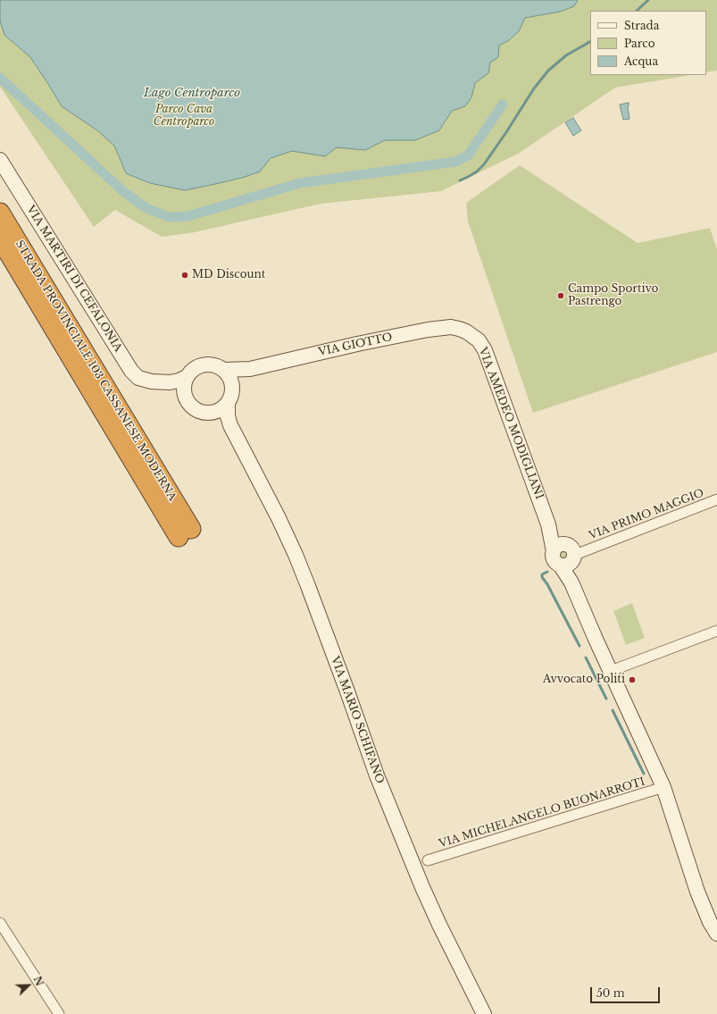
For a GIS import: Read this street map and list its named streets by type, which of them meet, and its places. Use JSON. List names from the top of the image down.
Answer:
{
  "streets": {
    "highway": ["STRADA PROVINCIALE 103 CASSANESE MODERNA"],
    "street": [
      "VIA MARTIRI DI CEFALONIA",
      "VIA GIOTTO",
      "VIA AMEDEO MODIGLIANI",
      "VIA PRIMO MAGGIO",
      "VIA MARIO SCHIFANO",
      "VIA MICHELANGELO BUONARROTI"
    ]
  },
  "crossings": [
    ["VIA MARTIRI DI CEFALONIA", "VIA GIOTTO"],
    ["VIA MARTIRI DI CEFALONIA", "VIA MARIO SCHIFANO"],
    ["VIA GIOTTO", "VIA AMEDEO MODIGLIANI"],
    ["VIA GIOTTO", "VIA MARIO SCHIFANO"],
    ["VIA AMEDEO MODIGLIANI", "VIA PRIMO MAGGIO"],
    ["VIA AMEDEO MODIGLIANI", "VIA MICHELANGELO BUONARROTI"]
  ],
  "water": ["Lago Centroparco"],
  "parks": ["Parco Cava Centroparco"],
  "places": ["MD Discount", "Campo Sportivo Pastrengo", "Avvocato Politi"],
  "legend": ["Strada", "Parco", "Acqua"],
  "scale_bar": "50 m",
  "north": "top right"
}
